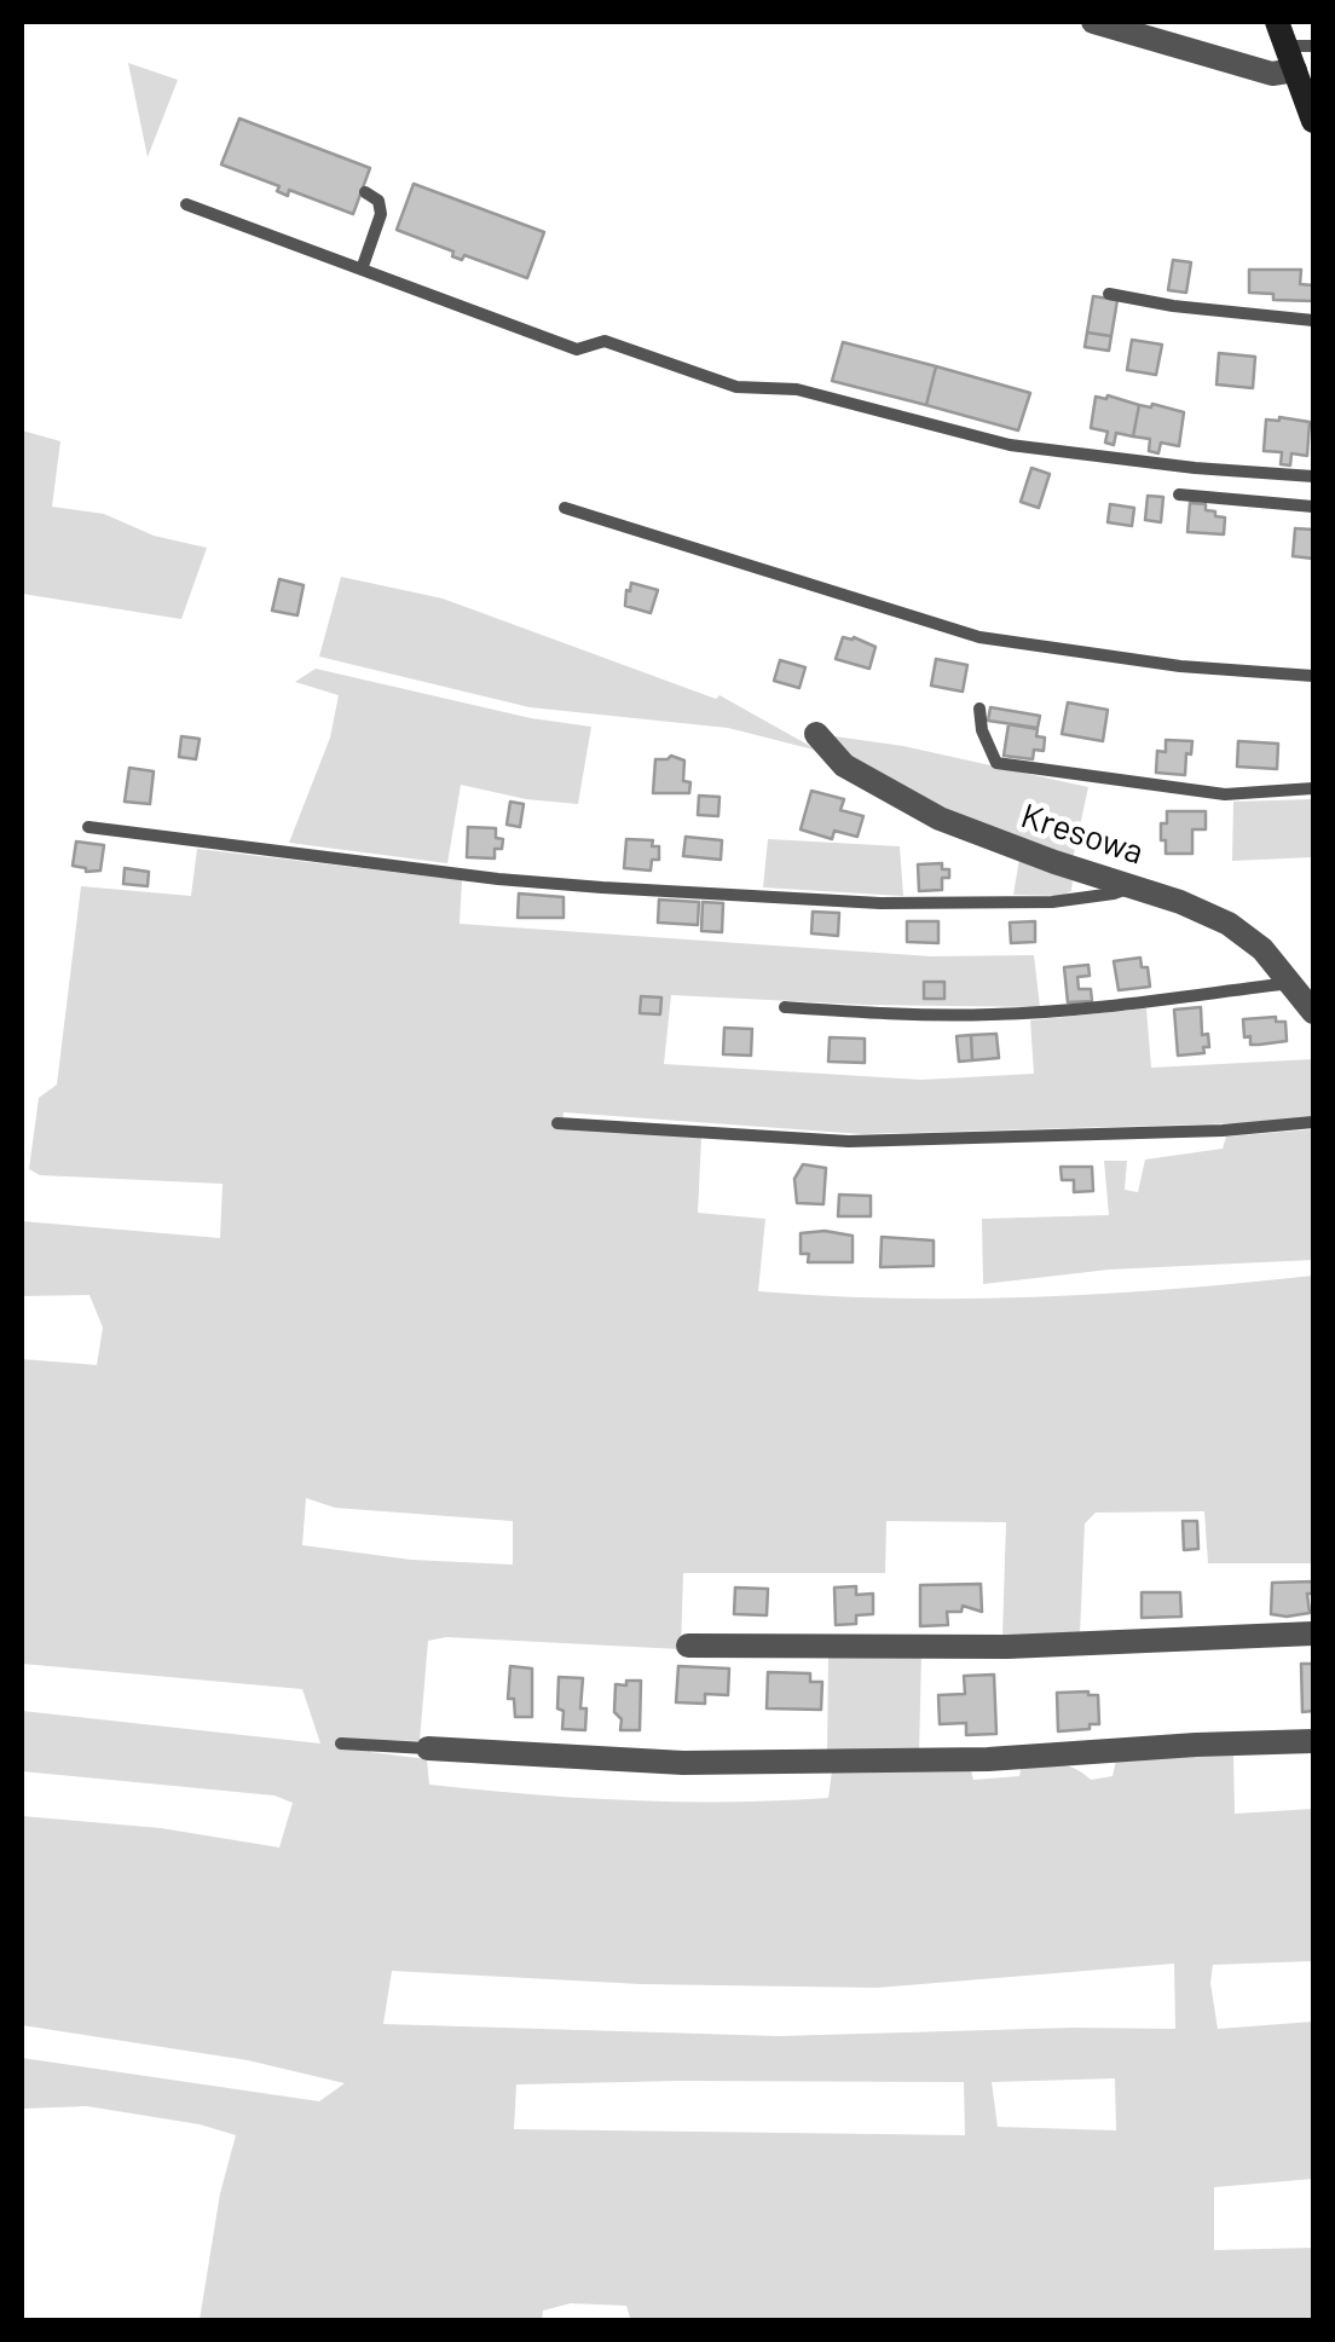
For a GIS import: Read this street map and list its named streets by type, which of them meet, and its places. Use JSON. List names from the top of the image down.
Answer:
{
  "streets": {
    "street": ["Kresowa"]
  }
}
